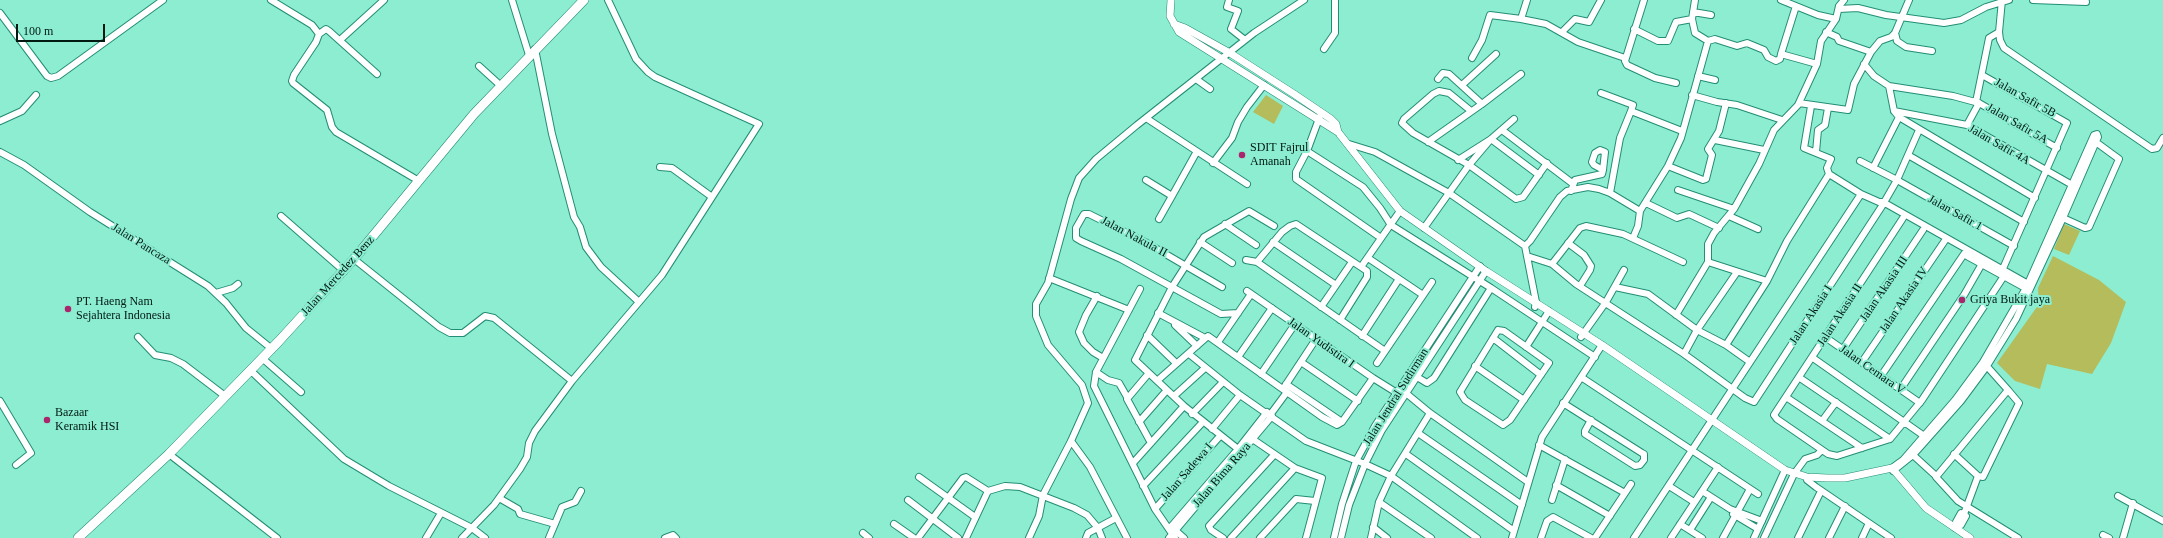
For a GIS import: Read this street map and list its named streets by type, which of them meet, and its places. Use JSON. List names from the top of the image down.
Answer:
{
  "streets": {
    "main road": ["Jalan Mercedez Benz"],
    "street": [
      "Jalan Safir 5B",
      "Jalan Safir 5A",
      "Jalan Safir 4A",
      "Jalan Safir 1",
      "Jalan Nakula II",
      "Jalan Pancaza",
      "Jalan Akasia III",
      "Jalan Akasia IV",
      "Jalan Akasia I",
      "Jalan Akasia II",
      "Jalan Yudistira I",
      "Jalan Cemara V",
      "Jalan Jendral Sudirman",
      "Jalan Sadewa I",
      "Jalan Bima Raya"
    ]
  },
  "crossings": [
    ["Jalan Safir 5B", "Jalan Safir 5A"],
    ["Jalan Pancaza", "Jalan Mercedez Benz"],
    ["Jalan Akasia III", "Jalan Cemara V"],
    ["Jalan Akasia IV", "Jalan Cemara V"],
    ["Jalan Akasia II", "Jalan Cemara V"],
    ["Jalan Yudistira I", "Jalan Jendral Sudirman"],
    ["Jalan Yudistira I", "Jalan Bima Raya"]
  ],
  "places": [
    "SDIT Fajrul Amanah",
    "Griya Bukit jaya",
    "PT. Haeng Nam Sejahtera Indonesia",
    "Bazaar Keramik HSI"
  ],
  "scale_bar": "100 m"
}
